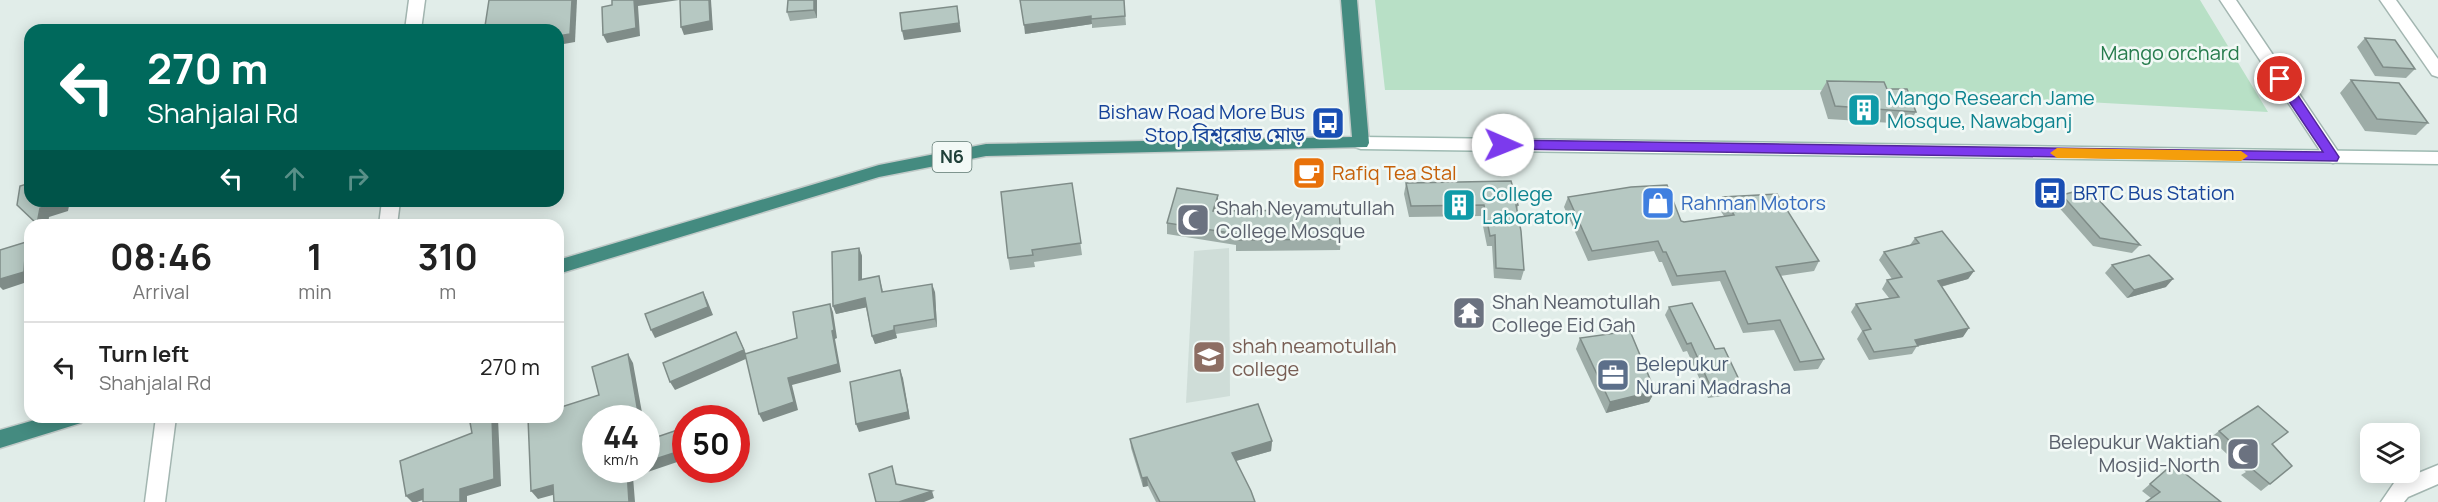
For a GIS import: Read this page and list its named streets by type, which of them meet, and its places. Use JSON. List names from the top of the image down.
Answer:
{
  "streets": {
    "highway": ["N6"]
  },
  "parks": ["Mango orchard"],
  "places": {
    "building": ["Mango Research Jame Mosque, Nawabganj", "College Laboratory"],
    "bus stop": ["Bishaw Road More Bus Stop বিশ্বরোড মোড়", "BRTC Bus Station"],
    "cafe": ["Rafiq Tea Stal"],
    "shop": ["Rahman Motors"],
    "mosque": ["Shah Neyamutullah College Mosque", "Belepukur Waktiah Mosjid-North"],
    "temple": ["Shah Neamotullah College Eid Gah"],
    "school or university": ["shah neamotullah college"],
    "office": ["Belepukur Nurani Madrasha"]
  },
  "page": {
    "turn": ["270 m", "Shahjalal Rd"],
    "eta": [
      "08:46",
      "Arrival",
      "1",
      "min",
      "310",
      "m"
    ],
    "list": [
      {
        "name": "Turn left",
        "note": "Shahjalal Rd",
        "value": "270 m"
      }
    ],
    "speed": "44 km/h",
    "limit": "50"
  }
}
